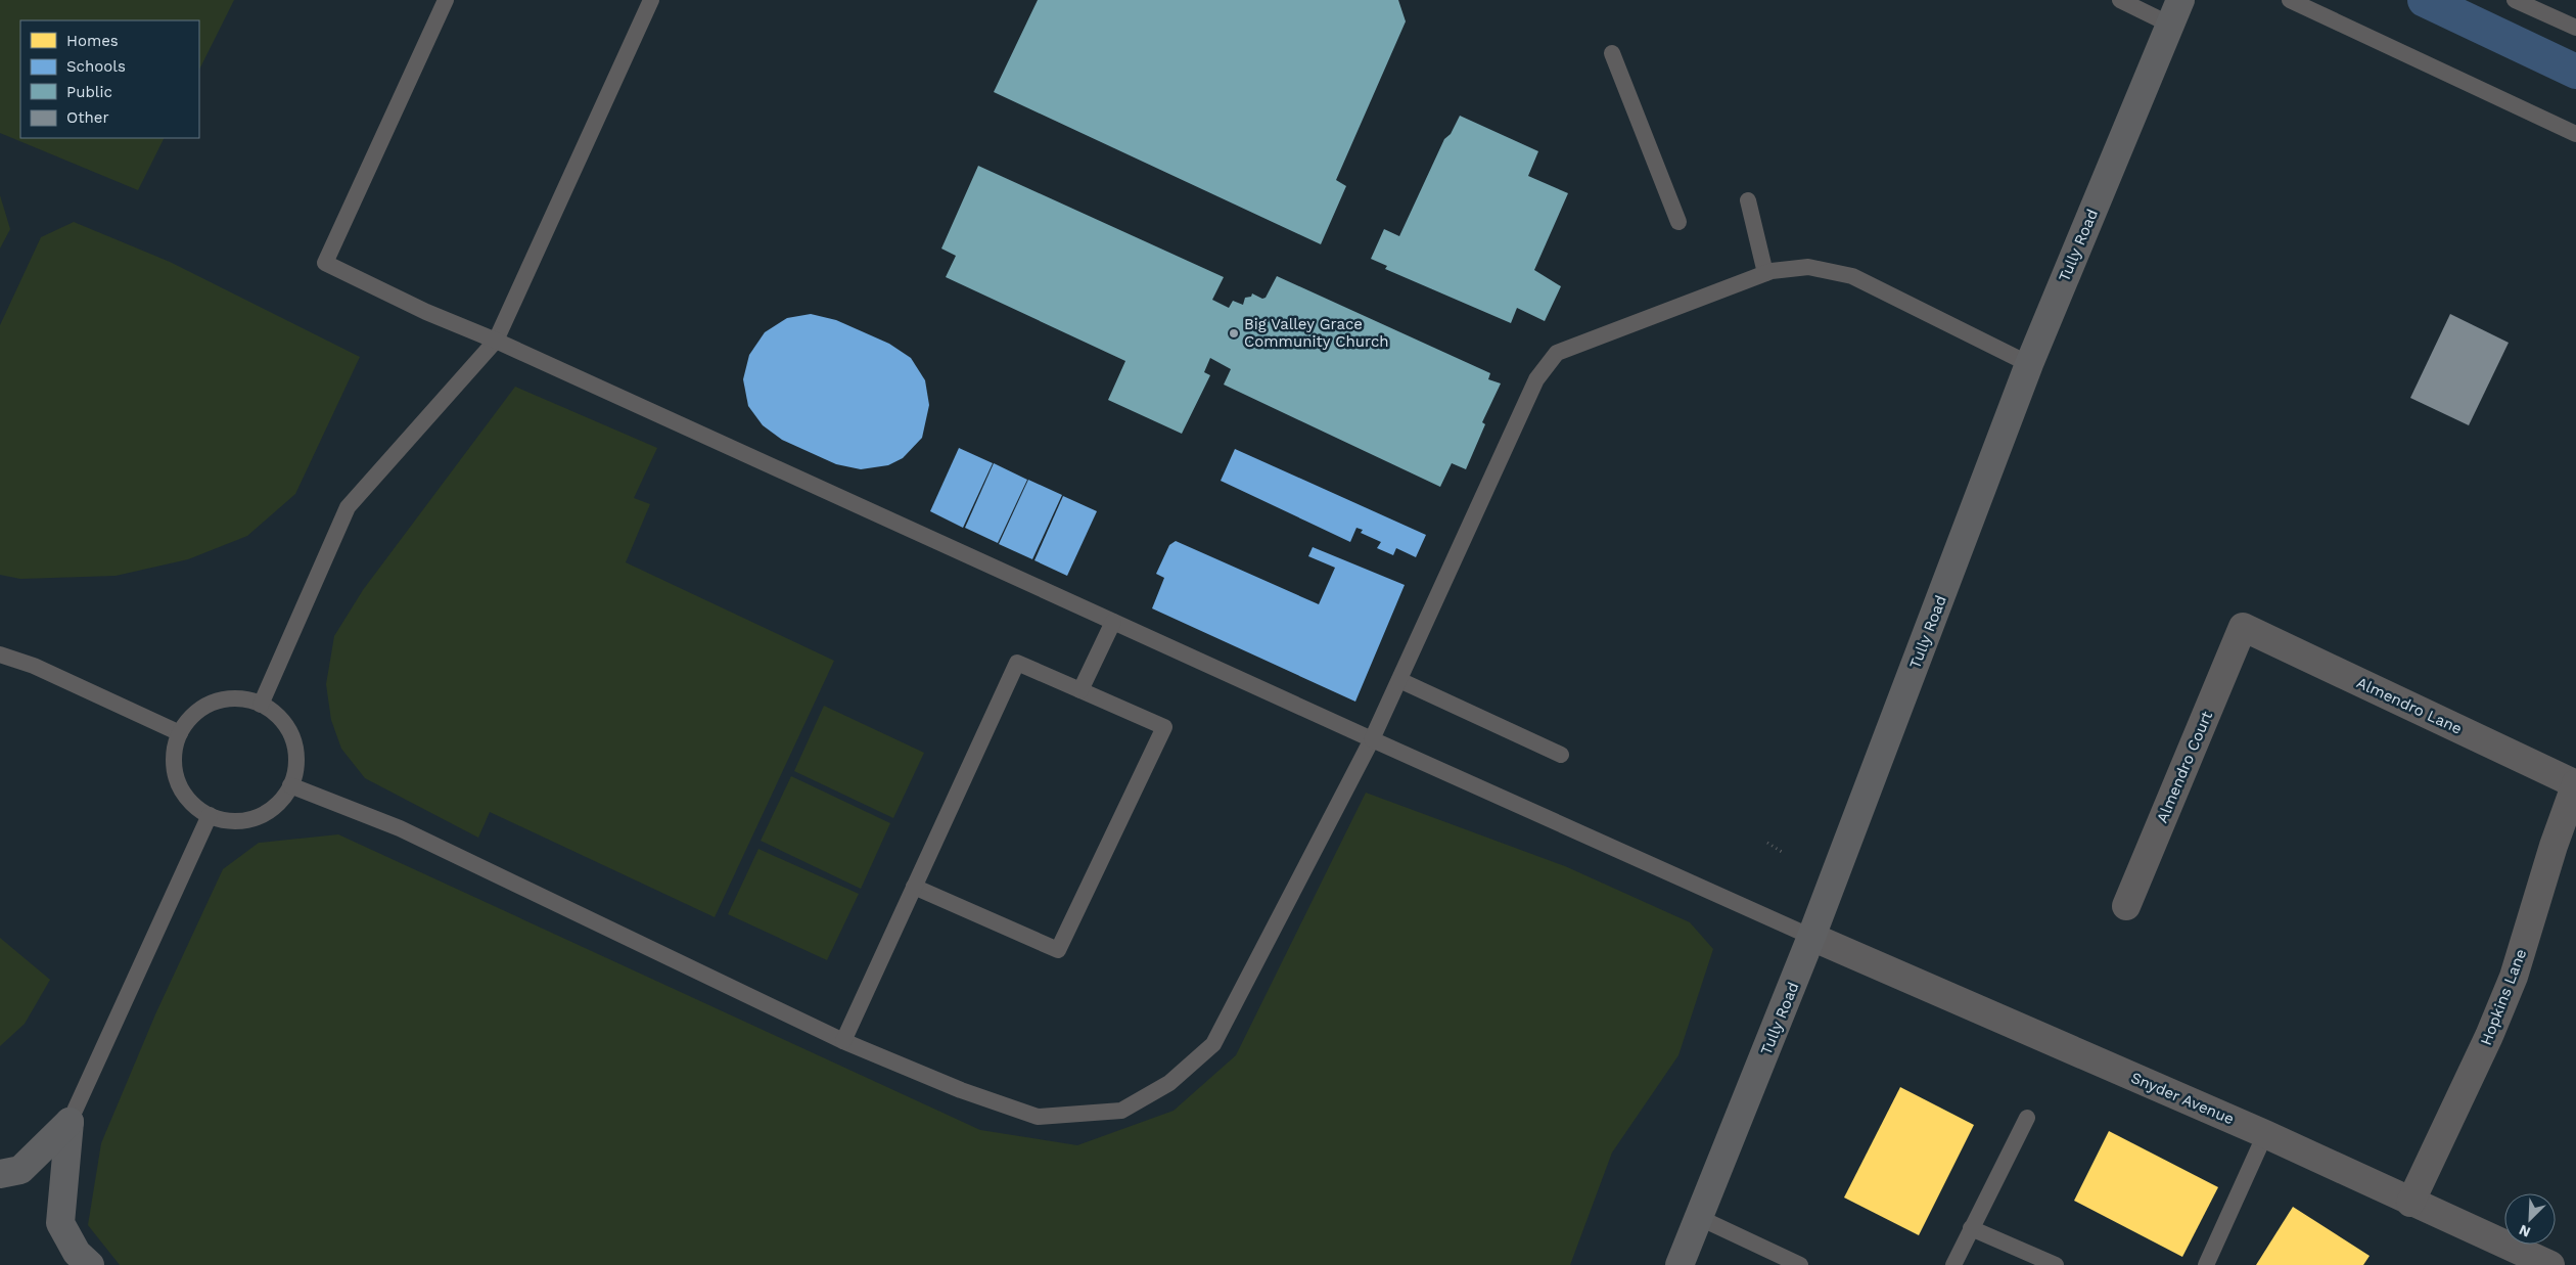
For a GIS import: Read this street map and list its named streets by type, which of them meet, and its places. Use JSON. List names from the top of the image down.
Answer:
{
  "streets": {
    "main road": ["Tully Road"],
    "street": [
      "Almendro Lane",
      "Almendro Court",
      "Hopkins Lane",
      "Snyder Avenue"
    ]
  },
  "crossings": [
    ["Tully Road", "Snyder Avenue"],
    ["Almendro Lane", "Almendro Court"],
    ["Almendro Lane", "Hopkins Lane"],
    ["Hopkins Lane", "Snyder Avenue"]
  ],
  "places": ["Big Valley Grace Community Church"],
  "legend": [
    "Homes",
    "Schools",
    "Public",
    "Other"
  ],
  "north": "bottom left"
}
